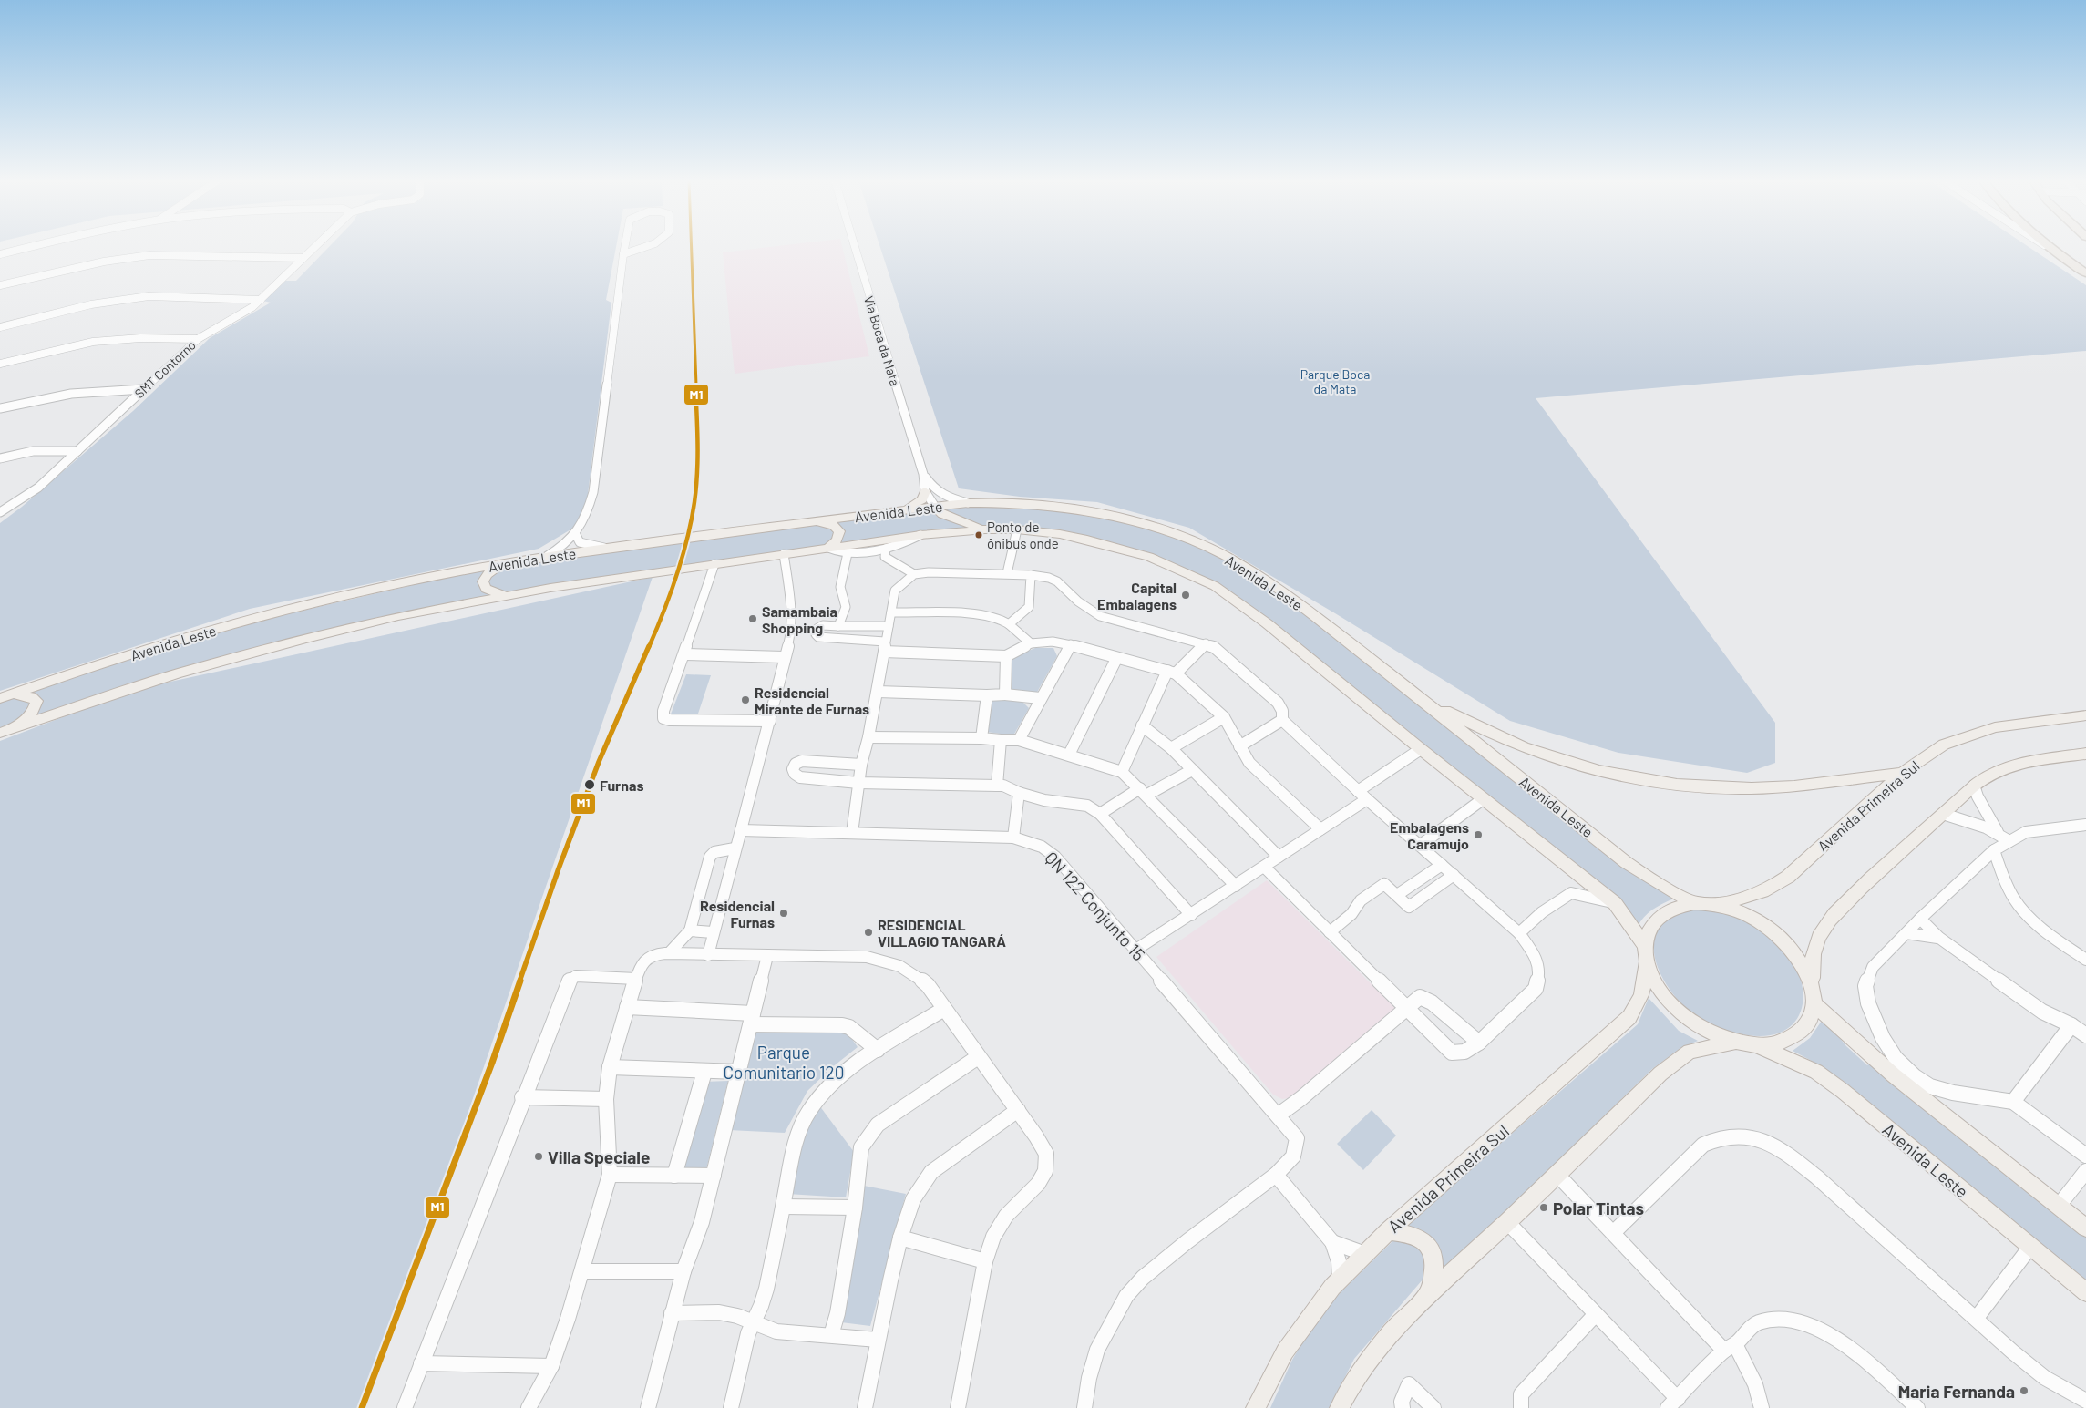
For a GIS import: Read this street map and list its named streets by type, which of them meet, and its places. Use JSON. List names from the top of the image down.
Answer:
{
  "streets": {
    "main road": ["Avenida Leste", "Avenida Primeira Sul"],
    "street": ["Via Boca da Mata", "SMT Contorno", "QN 122 Conjunto 15"]
  },
  "crossings": [
    ["Via Boca da Mata", "Avenida Leste"],
    ["Avenida Leste", "Avenida Primeira Sul"]
  ],
  "parks": ["Parque Boca da Mata", "Parque Comunitario 120"],
  "places": [
    "Ponto de ônibus onde",
    "Capital Embalagens",
    "Samambaia Shopping",
    "Residencial Mirante de Furnas",
    "Furnas",
    "Embalagens Caramujo",
    "Residencial Furnas",
    "RESIDENCIAL VILLAGIO TANGARÁ",
    "Villa Speciale",
    "Polar Tintas",
    "Maria Fernanda"
  ],
  "lines": ["transit line M1"]
}
